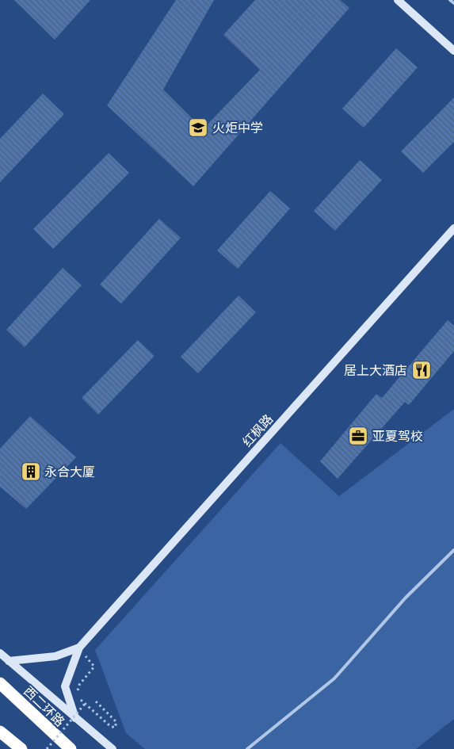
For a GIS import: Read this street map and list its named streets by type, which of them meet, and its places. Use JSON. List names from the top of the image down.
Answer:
{
  "streets": {
    "highway": ["西二环路"],
    "street": ["红枫路"]
  },
  "places": {
    "school or university": ["火炬中学"],
    "restaurant": ["居上大酒店"],
    "office": ["亚夏驾校"],
    "building": ["永合大厦"]
  }
}
